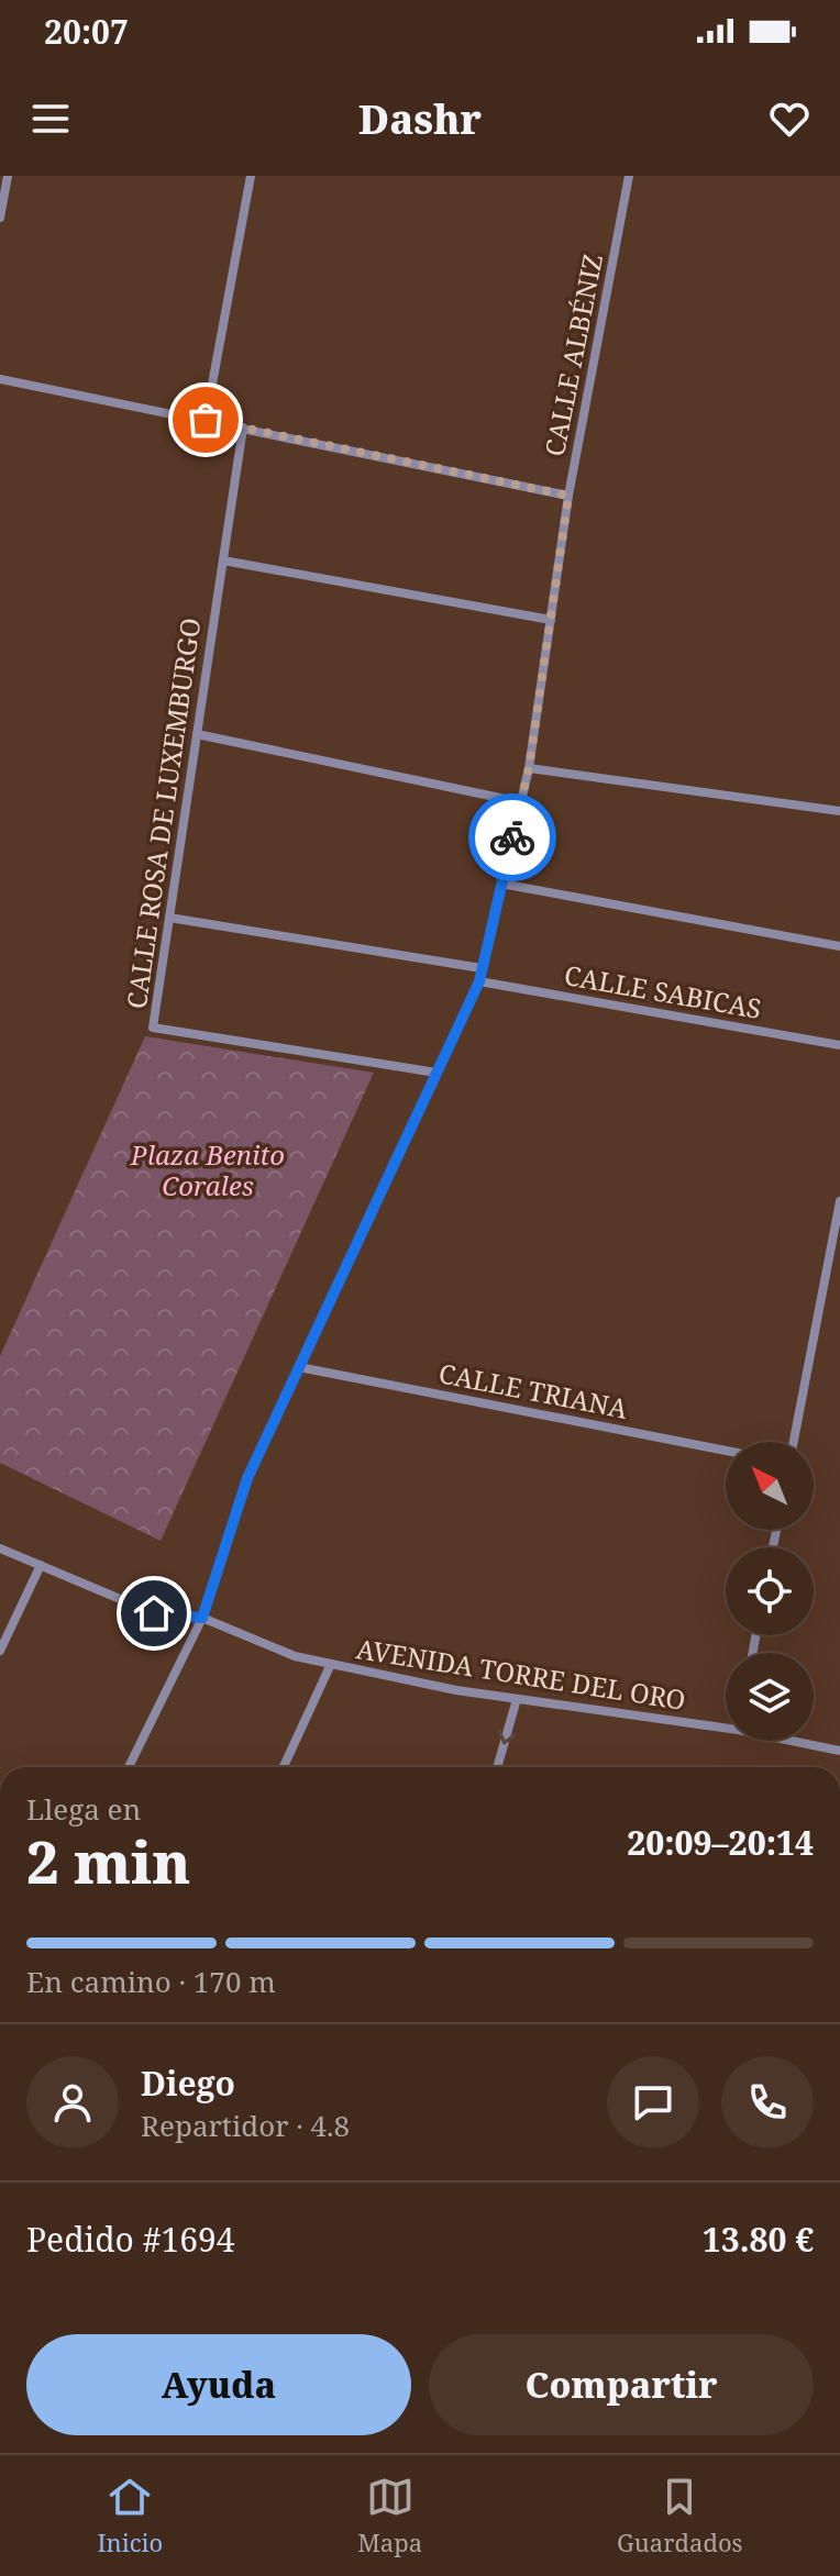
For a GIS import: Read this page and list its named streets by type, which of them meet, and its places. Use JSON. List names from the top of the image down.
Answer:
{
  "streets": {
    "street": [
      "CALLE ALBÉNIZ",
      "CALLE ROSA DE LUXEMBURGO",
      "CALLE SABICAS",
      "CALLE TRIANA",
      "AVENIDA TORRE DEL ORO"
    ]
  },
  "crossings": [
    ["CALLE ALBÉNIZ", "CALLE ROSA DE LUXEMBURGO"],
    ["CALLE ALBÉNIZ", "CALLE SABICAS"],
    ["CALLE ALBÉNIZ", "CALLE TRIANA"],
    ["CALLE ALBÉNIZ", "AVENIDA TORRE DEL ORO"]
  ],
  "parks": ["Plaza Benito Corales"],
  "north": "top left",
  "page": {
    "status": "20:07",
    "header": "Dashr",
    "heading": ["2 min", "Llega en", "20:09–20:14"],
    "panel": [
      "Diego",
      "Repartidor · 4.8",
      "Pedido #1694",
      "13.80 €"
    ],
    "bar": "En camino · 170 m",
    "buttons": ["Ayuda", "Compartir"],
    "tabs": ["Inicio", "Mapa", "Guardados"]
  }
}
